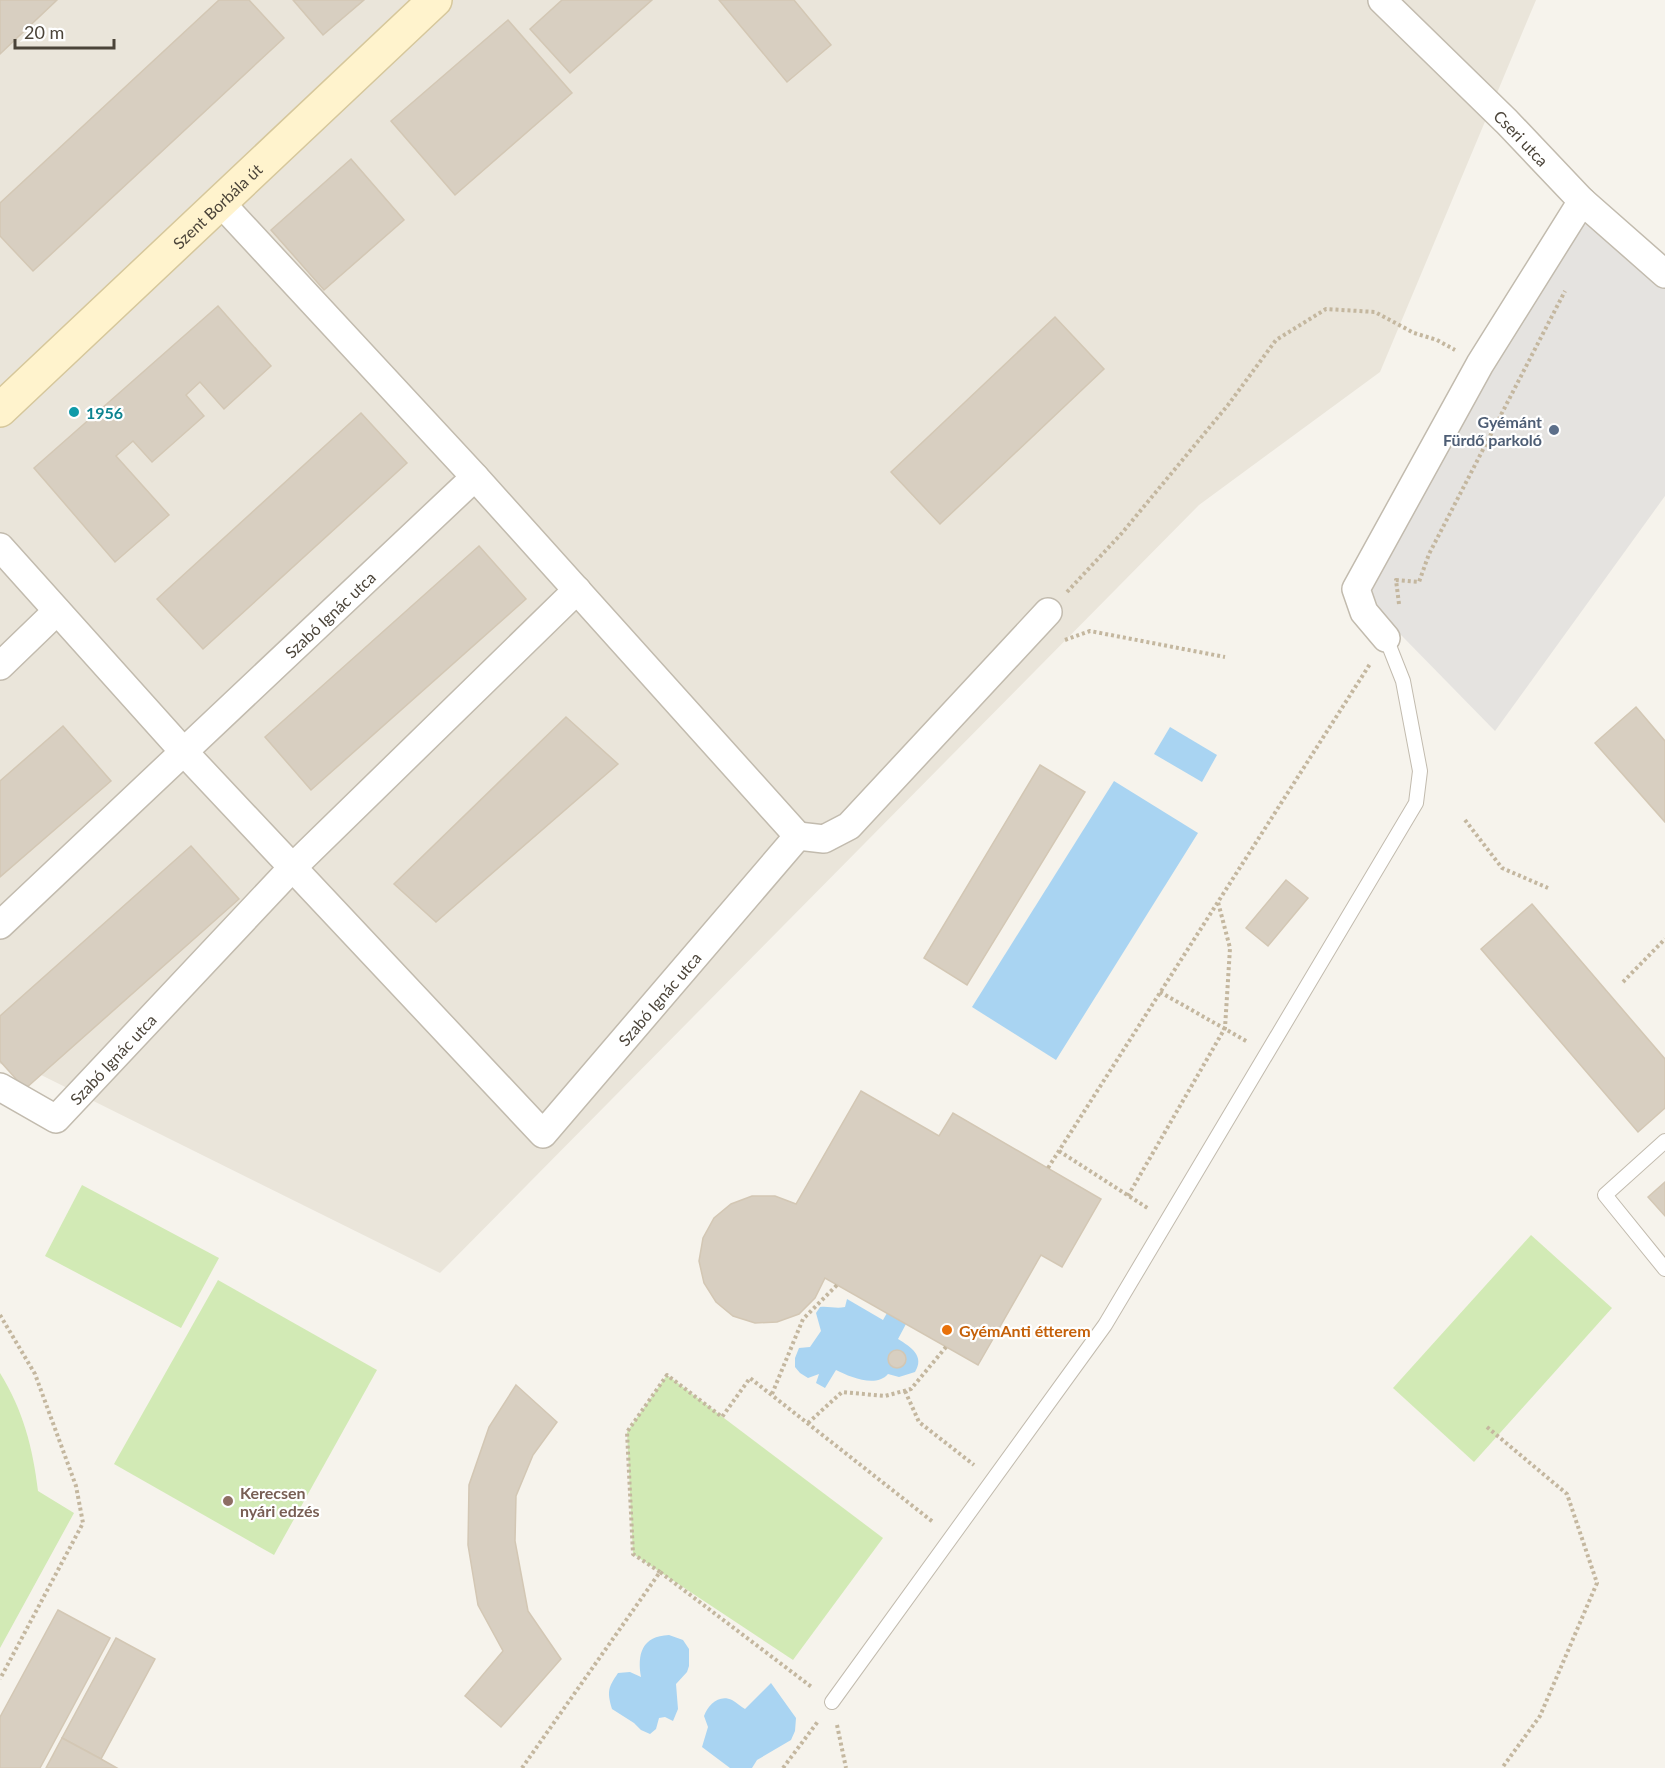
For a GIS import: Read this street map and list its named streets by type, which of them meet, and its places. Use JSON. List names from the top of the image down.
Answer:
{
  "streets": {
    "street": ["Cseri utca", "Szent Borbála út", "Szabó Ignác utca"]
  },
  "places": [
    "1956",
    "Gyémánt Fürdő parkoló",
    "GyémAnti étterem",
    "Kerecsen nyári edzés"
  ],
  "scale_bar": "20 m"
}
